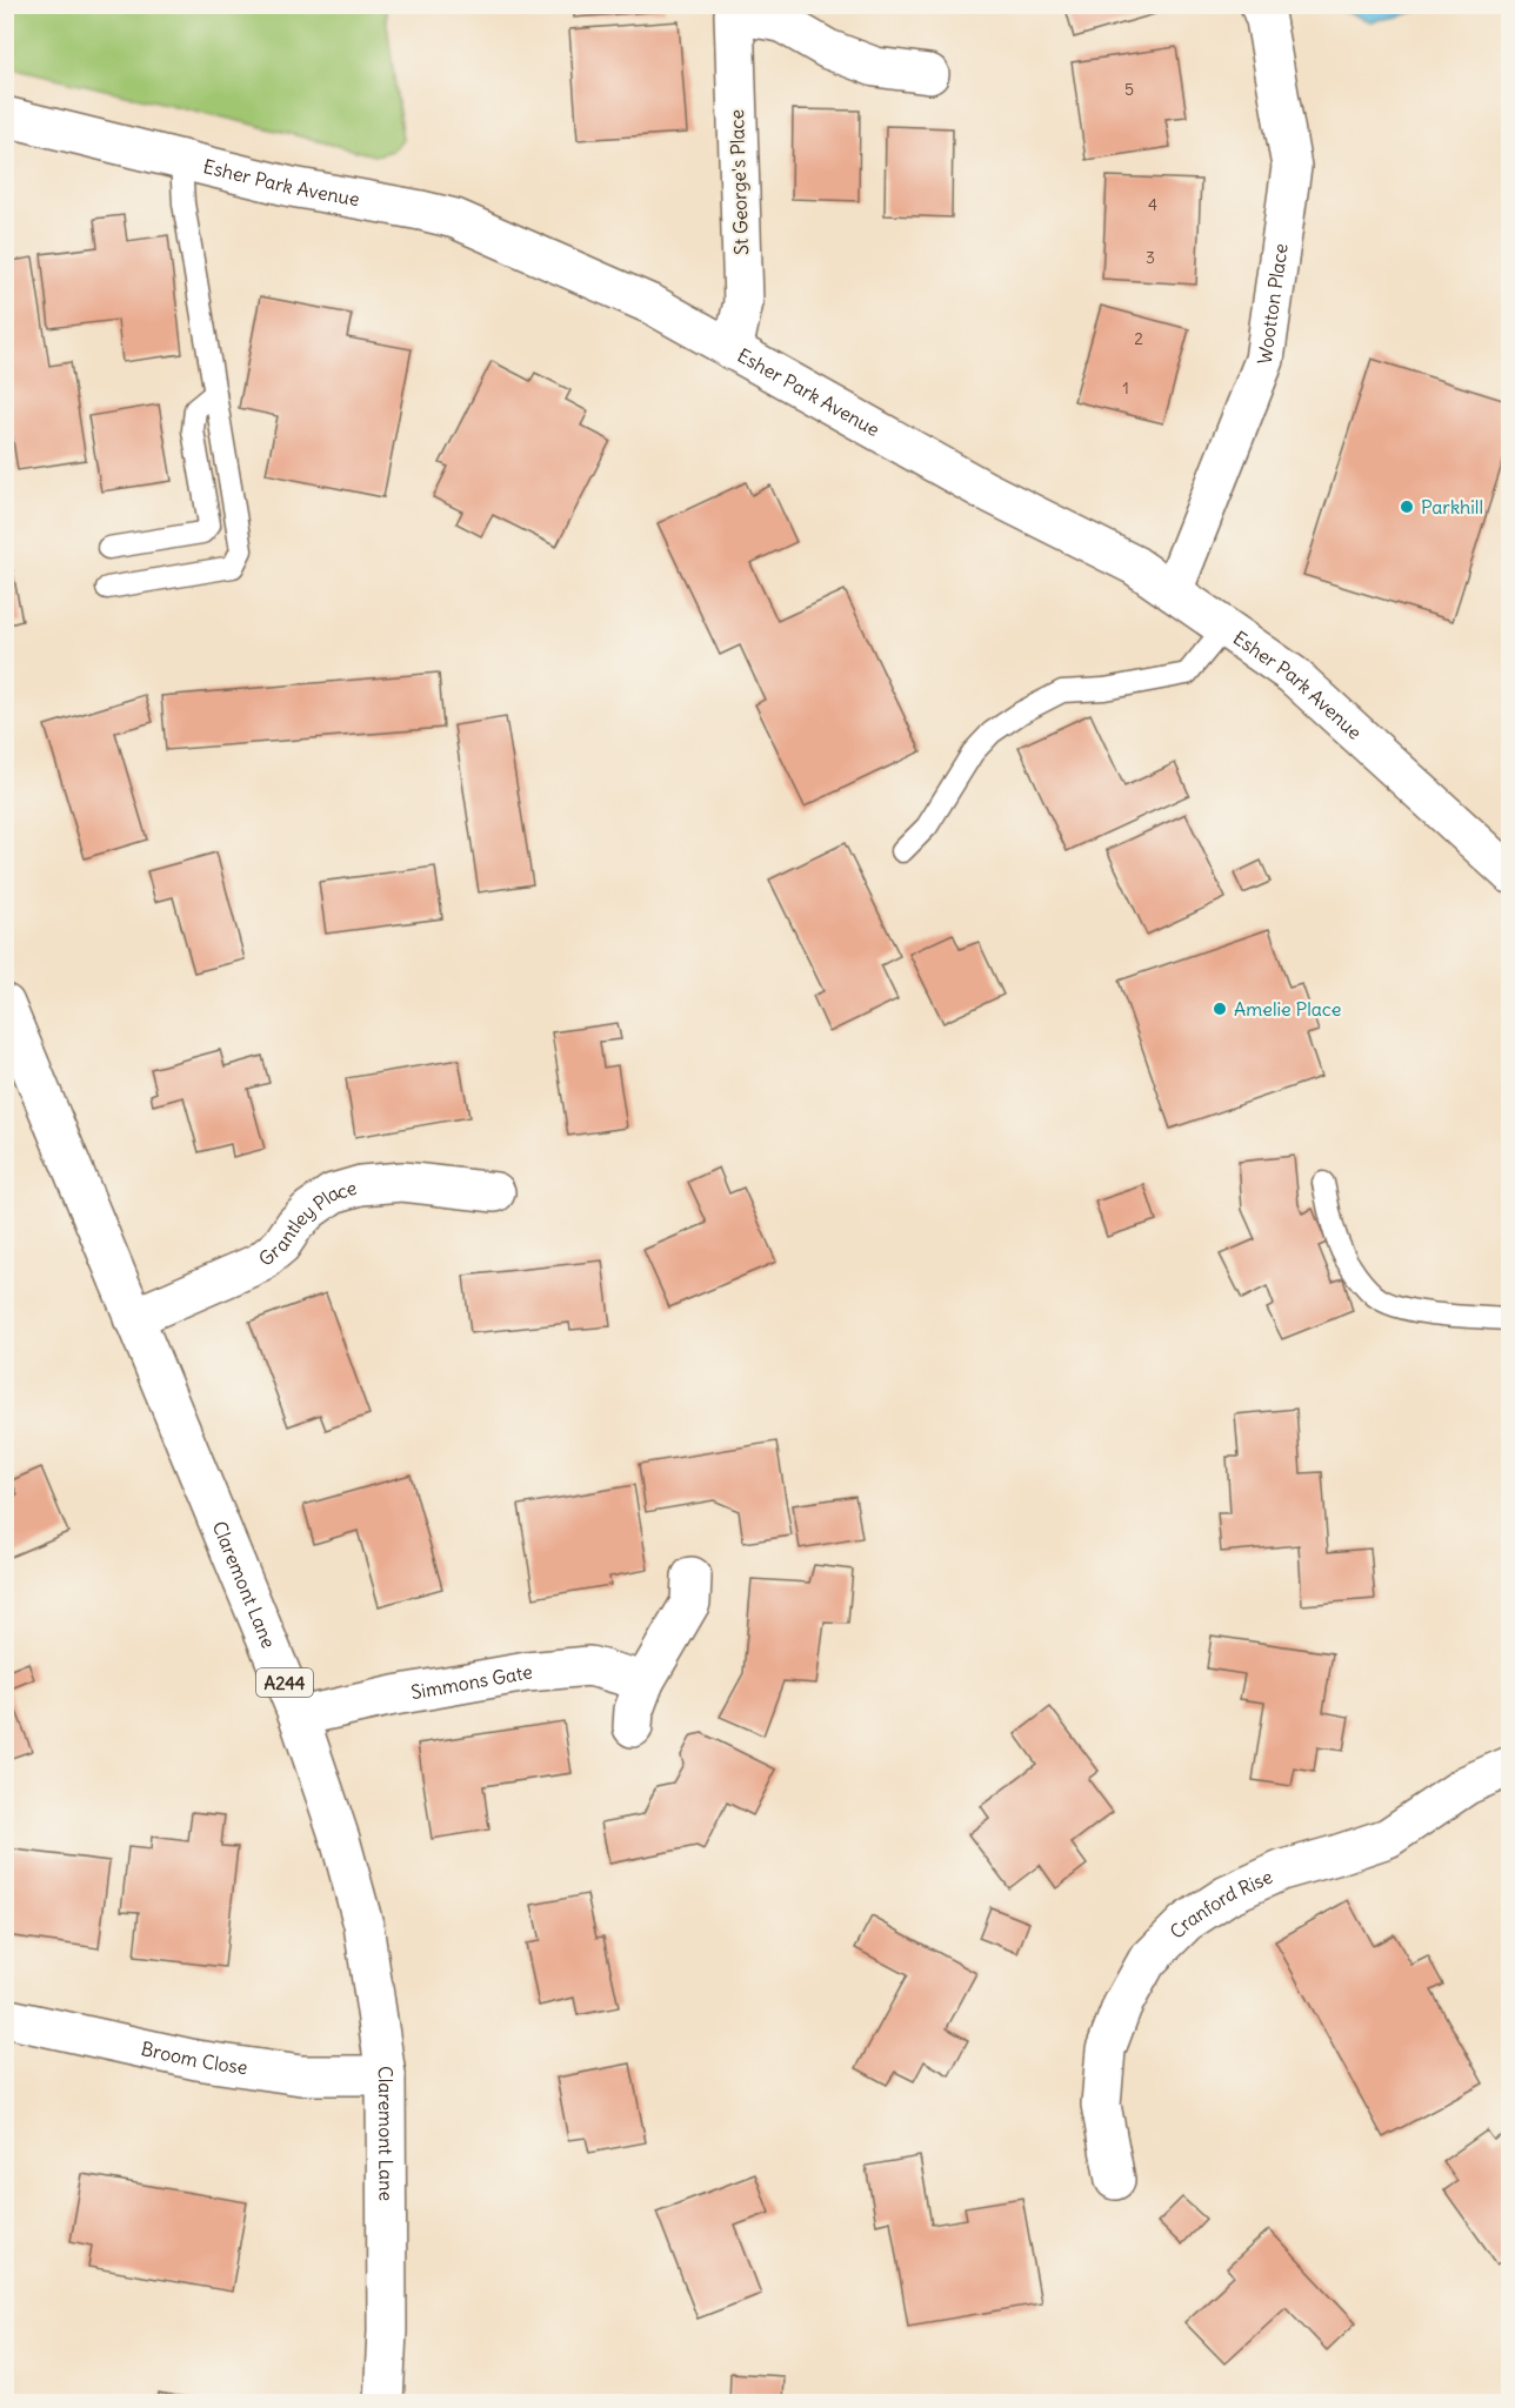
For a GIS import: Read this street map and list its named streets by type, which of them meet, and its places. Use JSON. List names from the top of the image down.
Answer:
{
  "streets": {
    "street": [
      "Esher Park Avenue",
      "St George's Place",
      "Wootton Place",
      "Grantley Place",
      "Claremont Lane",
      "A244",
      "Simmons Gate",
      "Cranford Rise",
      "Broom Close"
    ]
  },
  "crossings": [
    ["Esher Park Avenue", "St George's Place"],
    ["Esher Park Avenue", "Wootton Place"],
    ["Grantley Place", "Claremont Lane"],
    ["Claremont Lane", "Simmons Gate"],
    ["Claremont Lane", "Broom Close"]
  ],
  "places": ["Parkhill", "Amelie Place"],
  "house_numbers": [
    "5",
    "4",
    "3",
    "2",
    "1"
  ]
}
